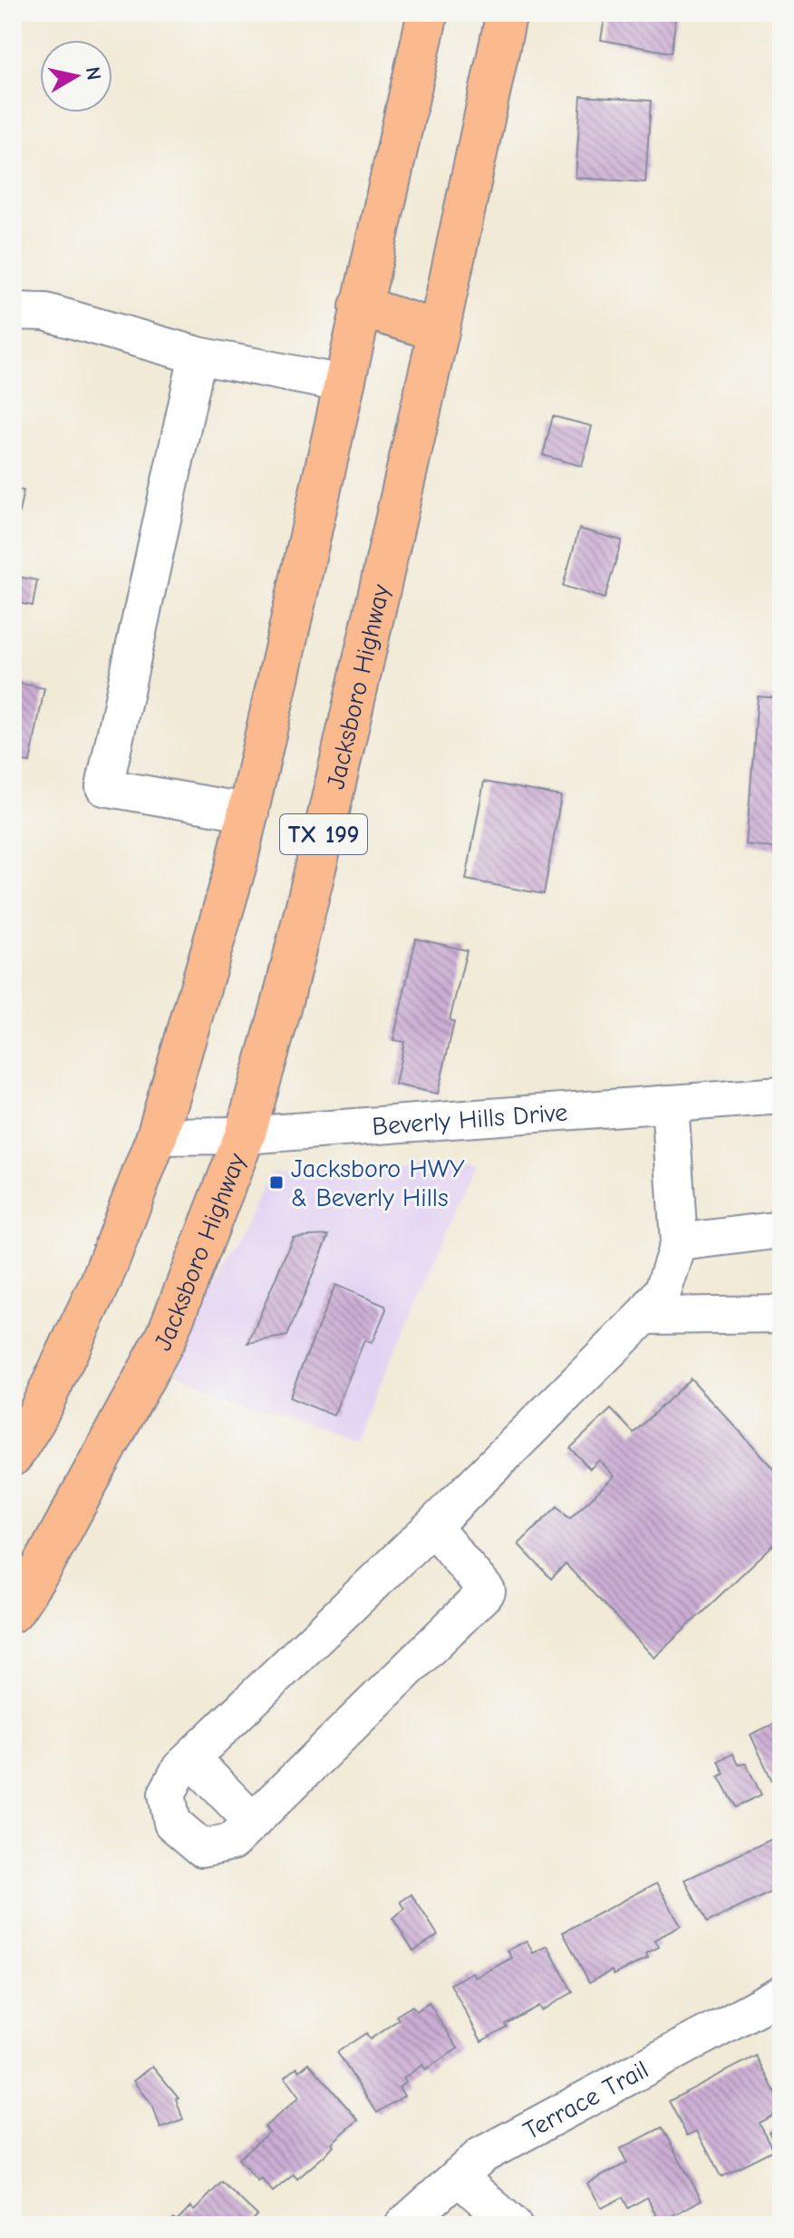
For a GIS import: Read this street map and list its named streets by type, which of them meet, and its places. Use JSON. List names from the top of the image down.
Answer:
{
  "streets": {
    "main road": ["Jacksboro Highway", "TX 199"],
    "street": ["Beverly Hills Drive", "Terrace Trail"]
  },
  "crossings": [
    ["Jacksboro Highway", "Beverly Hills Drive"],
    ["TX 199", "Beverly Hills Drive"]
  ],
  "places": {
    "transit": ["Jacksboro HWY & Beverly Hills"]
  },
  "north": "right"
}
